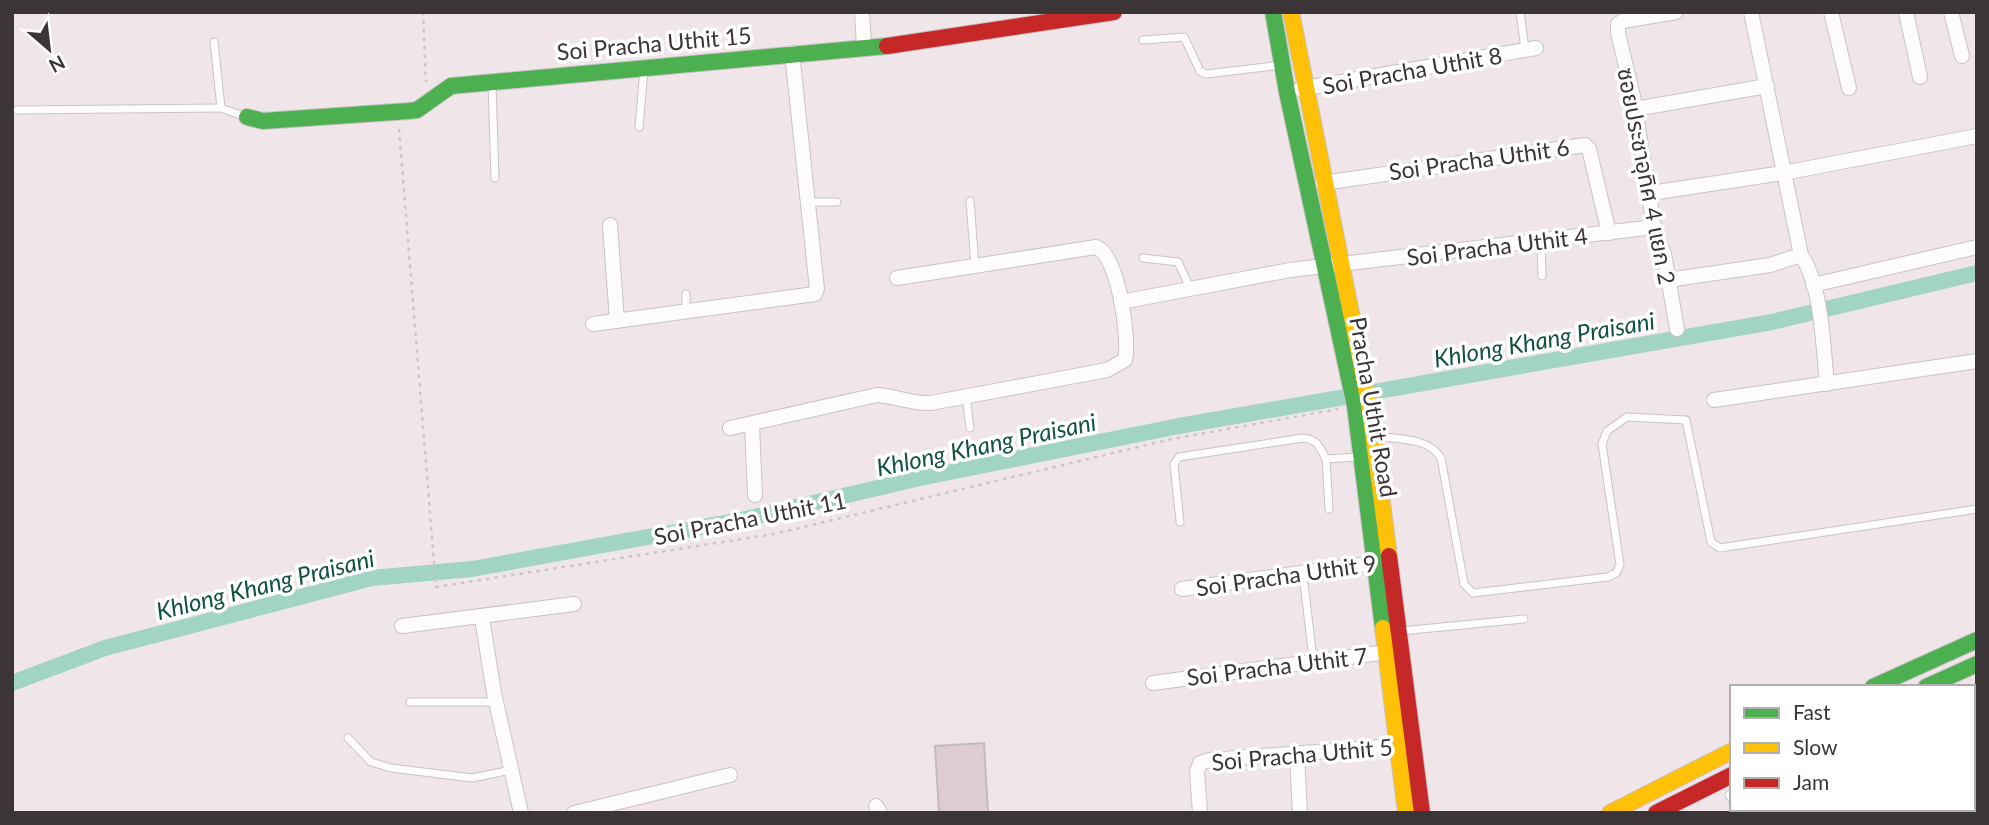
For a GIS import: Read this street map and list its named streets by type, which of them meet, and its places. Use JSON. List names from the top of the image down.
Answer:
{
  "streets": {
    "main road": ["Soi Pracha Uthit 15", "Pracha Uthit Road"],
    "street": [
      "Soi Pracha Uthit 8",
      "Soi Pracha Uthit 6",
      "ซอยประชาอุทิศ 4 แยก 2",
      "Soi Pracha Uthit 4",
      "Soi Pracha Uthit 9",
      "Soi Pracha Uthit 7",
      "Soi Pracha Uthit 5"
    ],
    "path": ["Soi Pracha Uthit 11"]
  },
  "crossings": [
    ["Soi Pracha Uthit 15", "Soi Pracha Uthit 11"],
    ["Soi Pracha Uthit 8", "Pracha Uthit Road"],
    ["Soi Pracha Uthit 6", "Soi Pracha Uthit 4"],
    ["Soi Pracha Uthit 6", "Pracha Uthit Road"],
    ["ซอยประชาอุทิศ 4 แยก 2", "Soi Pracha Uthit 4"],
    ["Soi Pracha Uthit 4", "Pracha Uthit Road"],
    ["Pracha Uthit Road", "Soi Pracha Uthit 11"],
    ["Pracha Uthit Road", "Soi Pracha Uthit 9"],
    ["Pracha Uthit Road", "Soi Pracha Uthit 7"],
    ["Pracha Uthit Road", "Soi Pracha Uthit 5"]
  ],
  "water": ["Khlong Khang Praisani"],
  "legend": ["Fast", "Slow", "Jam"],
  "north": "bottom right"
}
